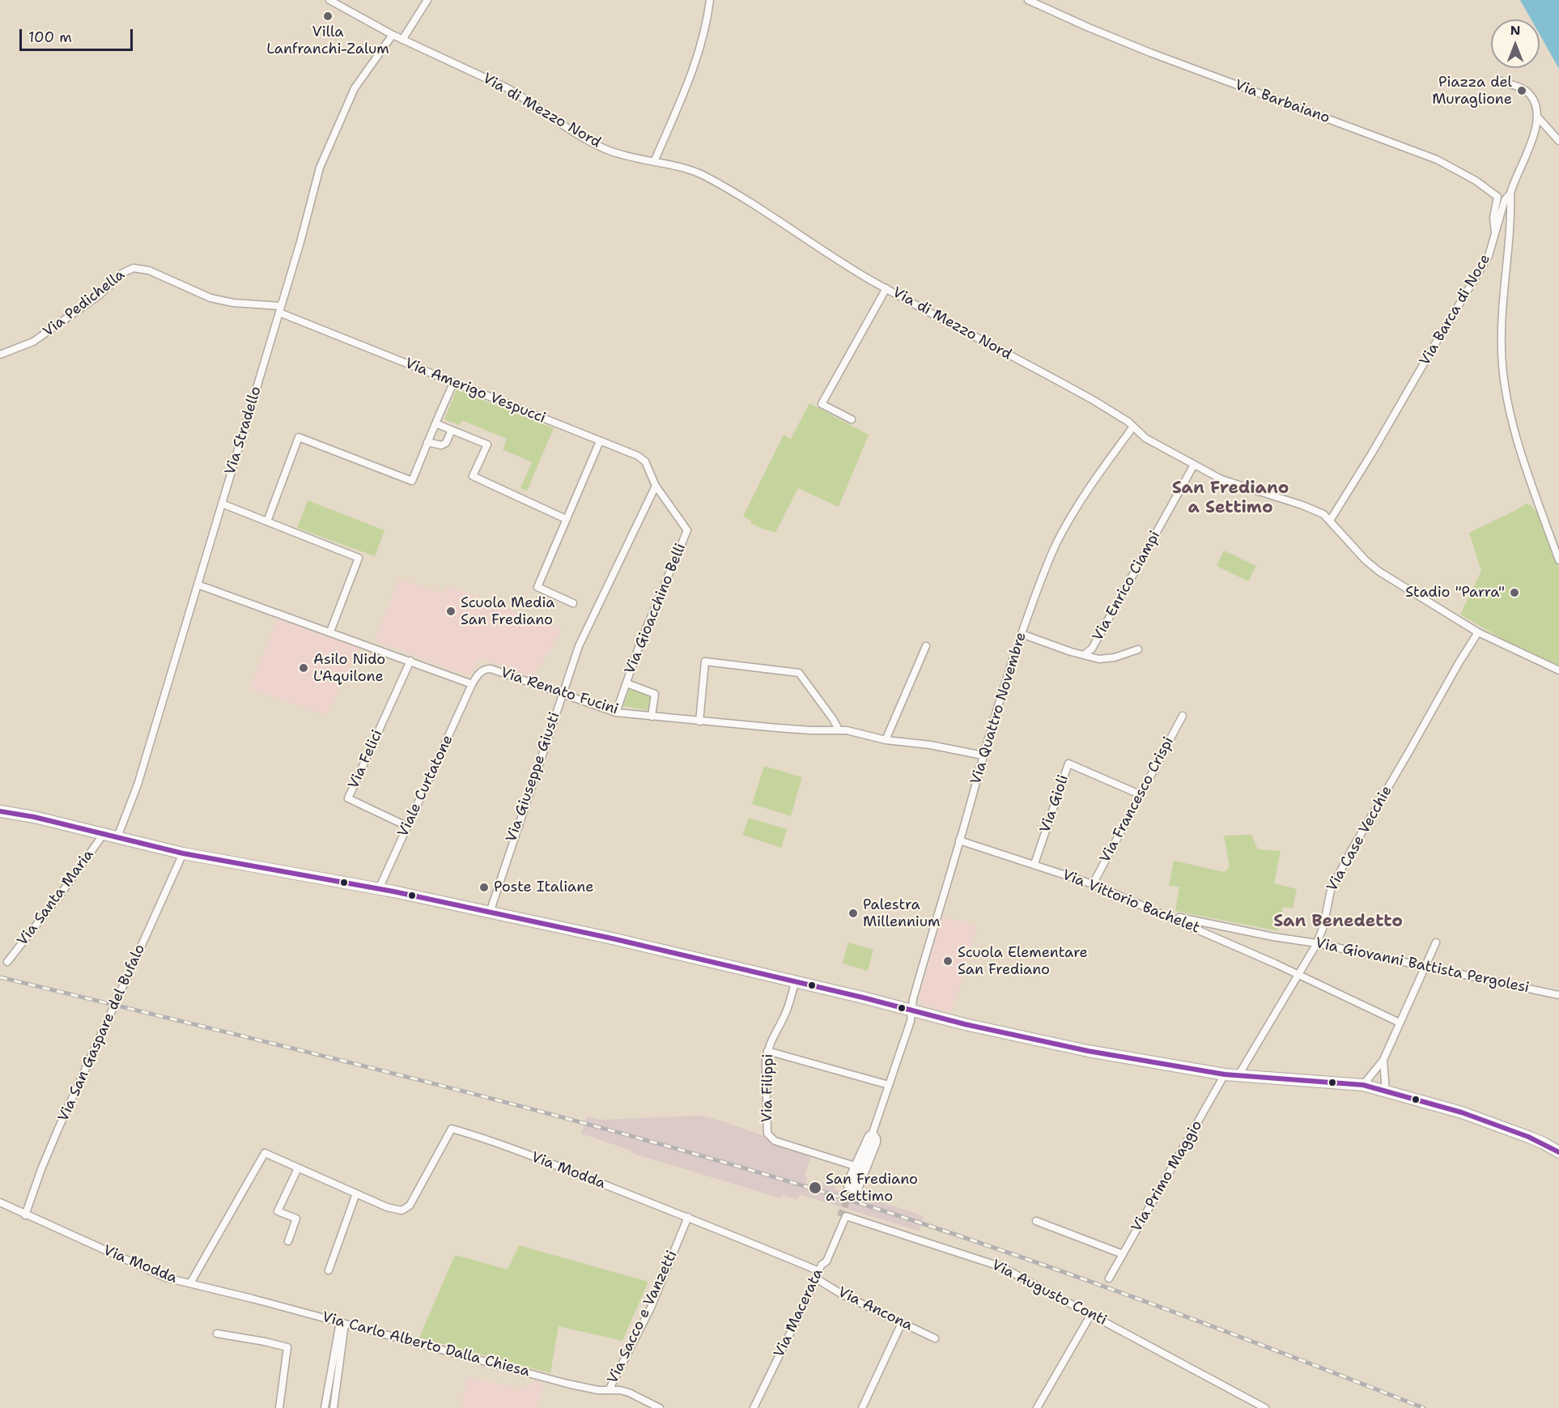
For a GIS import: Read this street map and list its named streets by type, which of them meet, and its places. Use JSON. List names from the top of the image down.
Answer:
{
  "streets": {
    "street": [
      "Via Barbaiano",
      "Via di Mezzo Nord",
      "Via Pedichella",
      "Via Barca di Noce",
      "Via Amerigo Vespucci",
      "Via Stradello",
      "Via Enrico Ciampi",
      "Via Gioacchino Belli",
      "Via Renato Fucini",
      "Via Quattro Novembre",
      "Via Felici",
      "Via Giuseppe Giusti",
      "Viale Curtatone",
      "Via Francesco Crispi",
      "Via Gioli",
      "Via Case Vecchie",
      "Via Santa Maria",
      "Via Vittorio Bachelet",
      "Via Giovanni Battista Pergolesi",
      "Via San Gaspare del Bufalo",
      "Via Filippi",
      "Via Modda",
      "Via Primo Maggio",
      "Via Augusto Conti",
      "Via Ancona",
      "Via Macerata",
      "Via Sacco e Vanzetti",
      "Via Carlo Alberto Dalla Chiesa"
    ]
  },
  "crossings": [
    ["Via Barbaiano", "Via Barca di Noce"],
    ["Via di Mezzo Nord", "Via Barca di Noce"],
    ["Via di Mezzo Nord", "Via Stradello"],
    ["Via di Mezzo Nord", "Via Enrico Ciampi"],
    ["Via di Mezzo Nord", "Via Quattro Novembre"],
    ["Via di Mezzo Nord", "Via Case Vecchie"],
    ["Via Pedichella", "Via Amerigo Vespucci"],
    ["Via Pedichella", "Via Stradello"],
    ["Via Amerigo Vespucci", "Via Stradello"],
    ["Via Amerigo Vespucci", "Via Gioacchino Belli"],
    ["Via Amerigo Vespucci", "Via Giuseppe Giusti"],
    ["Via Gioacchino Belli", "Via Renato Fucini"],
    ["Via Gioacchino Belli", "Via Giuseppe Giusti"],
    ["Via Renato Fucini", "Via Quattro Novembre"],
    ["Via Renato Fucini", "Via Giuseppe Giusti"],
    ["Via Renato Fucini", "Viale Curtatone"],
    ["Via Quattro Novembre", "Via Vittorio Bachelet"],
    ["Via Felici", "Viale Curtatone"],
    ["Via Francesco Crispi", "Via Gioli"],
    ["Via Francesco Crispi", "Via Vittorio Bachelet"],
    ["Via Gioli", "Via Vittorio Bachelet"],
    ["Via Case Vecchie", "Via Vittorio Bachelet"],
    ["Via Case Vecchie", "Via Giovanni Battista Pergolesi"],
    ["Via Vittorio Bachelet", "Via Giovanni Battista Pergolesi"],
    ["Via San Gaspare del Bufalo", "Via Modda"],
    ["Via Modda", "Via Macerata"],
    ["Via Modda", "Via Sacco e Vanzetti"],
    ["Via Modda", "Via Carlo Alberto Dalla Chiesa"],
    ["Via Augusto Conti", "Via Macerata"],
    ["Via Ancona", "Via Macerata"],
    ["Via Sacco e Vanzetti", "Via Carlo Alberto Dalla Chiesa"]
  ],
  "districts": ["San Frediano a Settimo", "San Benedetto"],
  "places": [
    "Villa Lanfranchi-Zalum",
    "Piazza del Muraglione",
    "Stadio \"Parra\"",
    "Scuola Media San Frediano",
    "Asilo Nido L'Aquilone",
    "Poste Italiane",
    "Palestra Millennium",
    "Scuola Elementare San Frediano",
    "San Frediano a Settimo"
  ],
  "scale_bar": "100 m",
  "north": "top"
}
